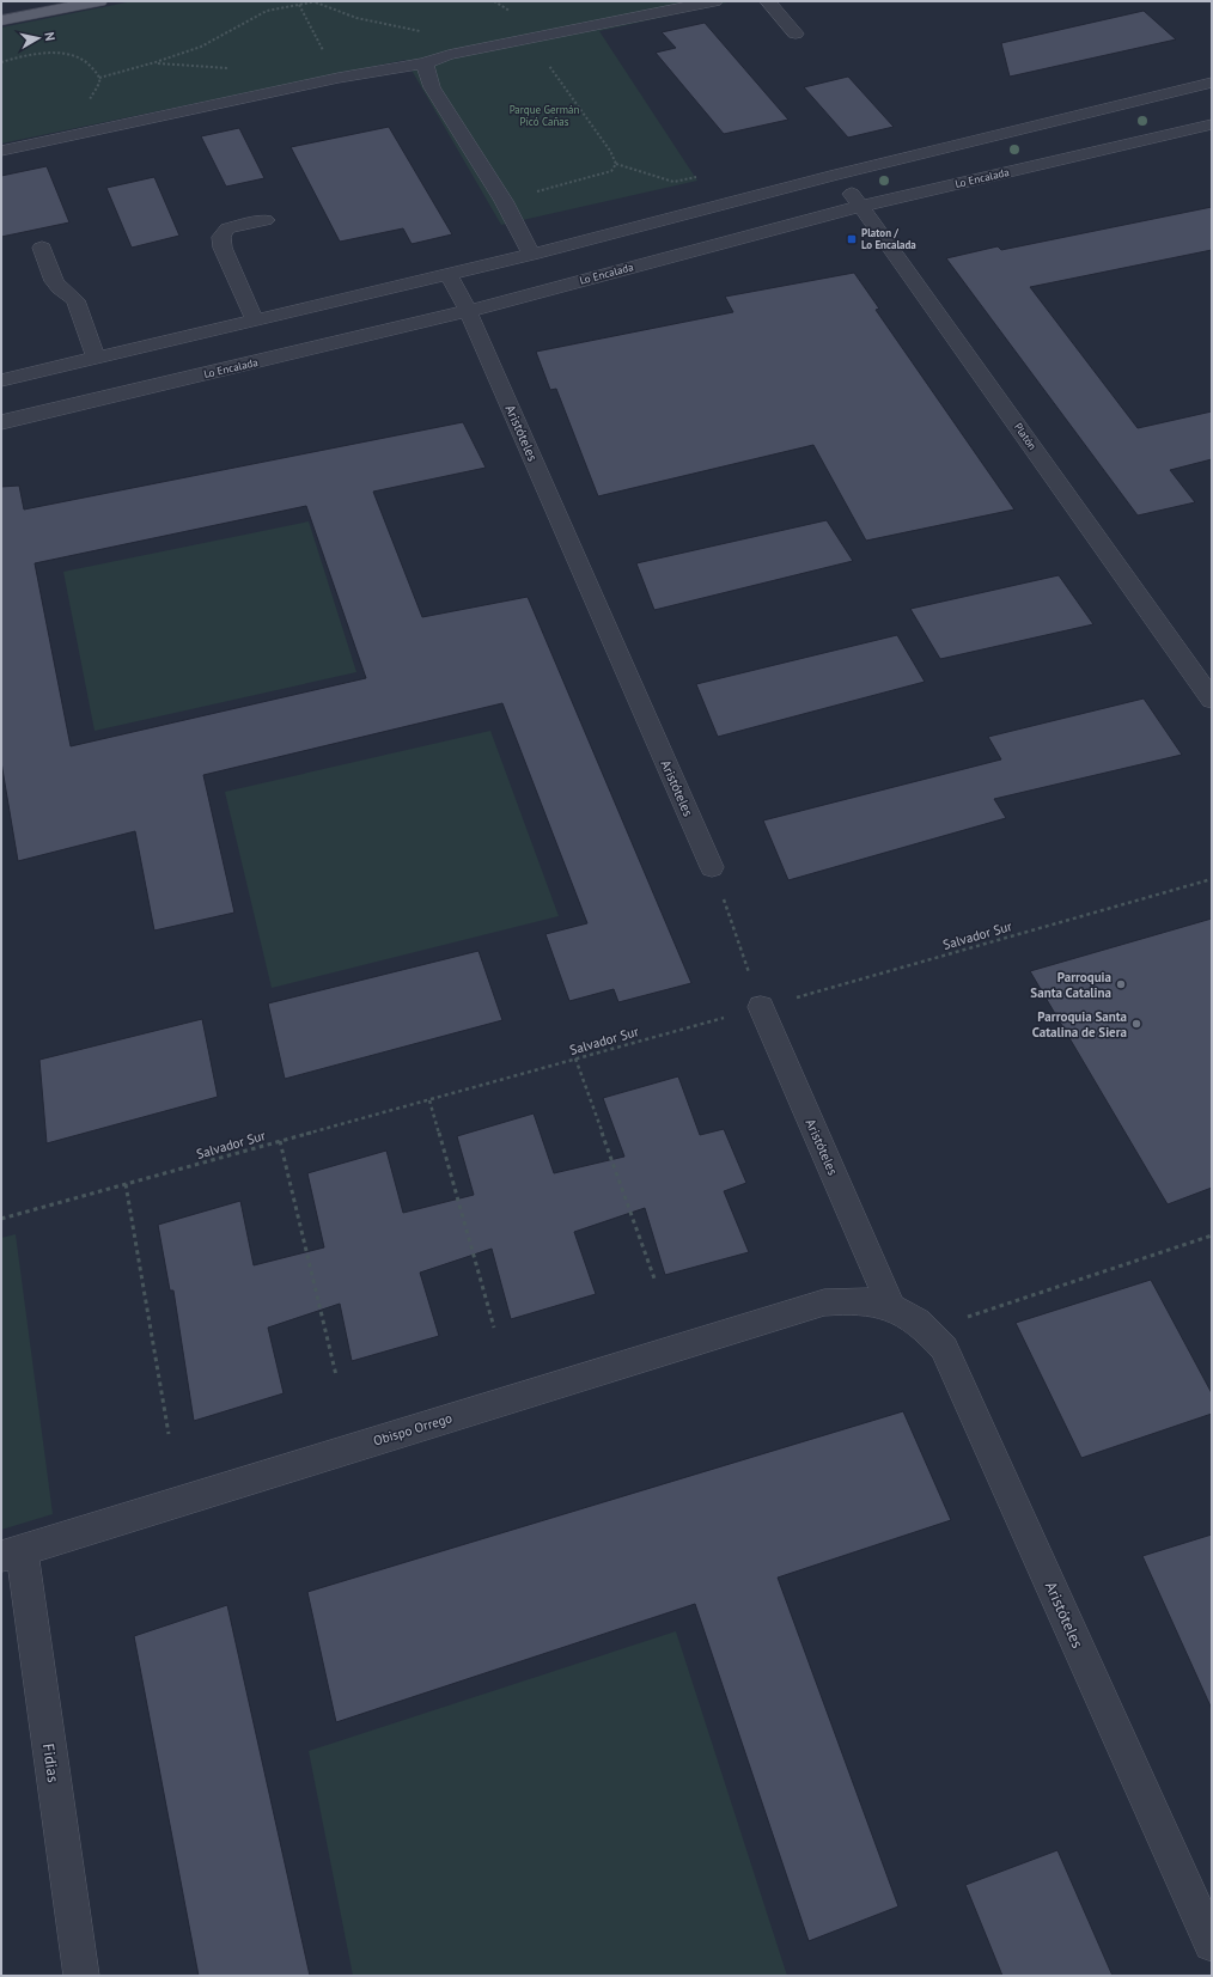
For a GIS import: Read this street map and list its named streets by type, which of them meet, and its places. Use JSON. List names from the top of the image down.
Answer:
{
  "streets": {
    "street": [
      "Lo Encalada",
      "Aristóteles",
      "Platón",
      "Obispo Orrego",
      "Fidias"
    ],
    "path": ["Salvador Sur"]
  },
  "crossings": [
    ["Lo Encalada", "Aristóteles"],
    ["Lo Encalada", "Platón"],
    ["Aristóteles", "Salvador Sur"],
    ["Aristóteles", "Obispo Orrego"],
    ["Obispo Orrego", "Fidias"]
  ],
  "parks": ["Parque Germán Picó Cañas"],
  "places": {
    "transit": ["Platon / Lo Encalada"],
    "other": ["Parroquia Santa Catalina", "Parroquia Santa Catalina de Siera"]
  },
  "north": "right"
}
